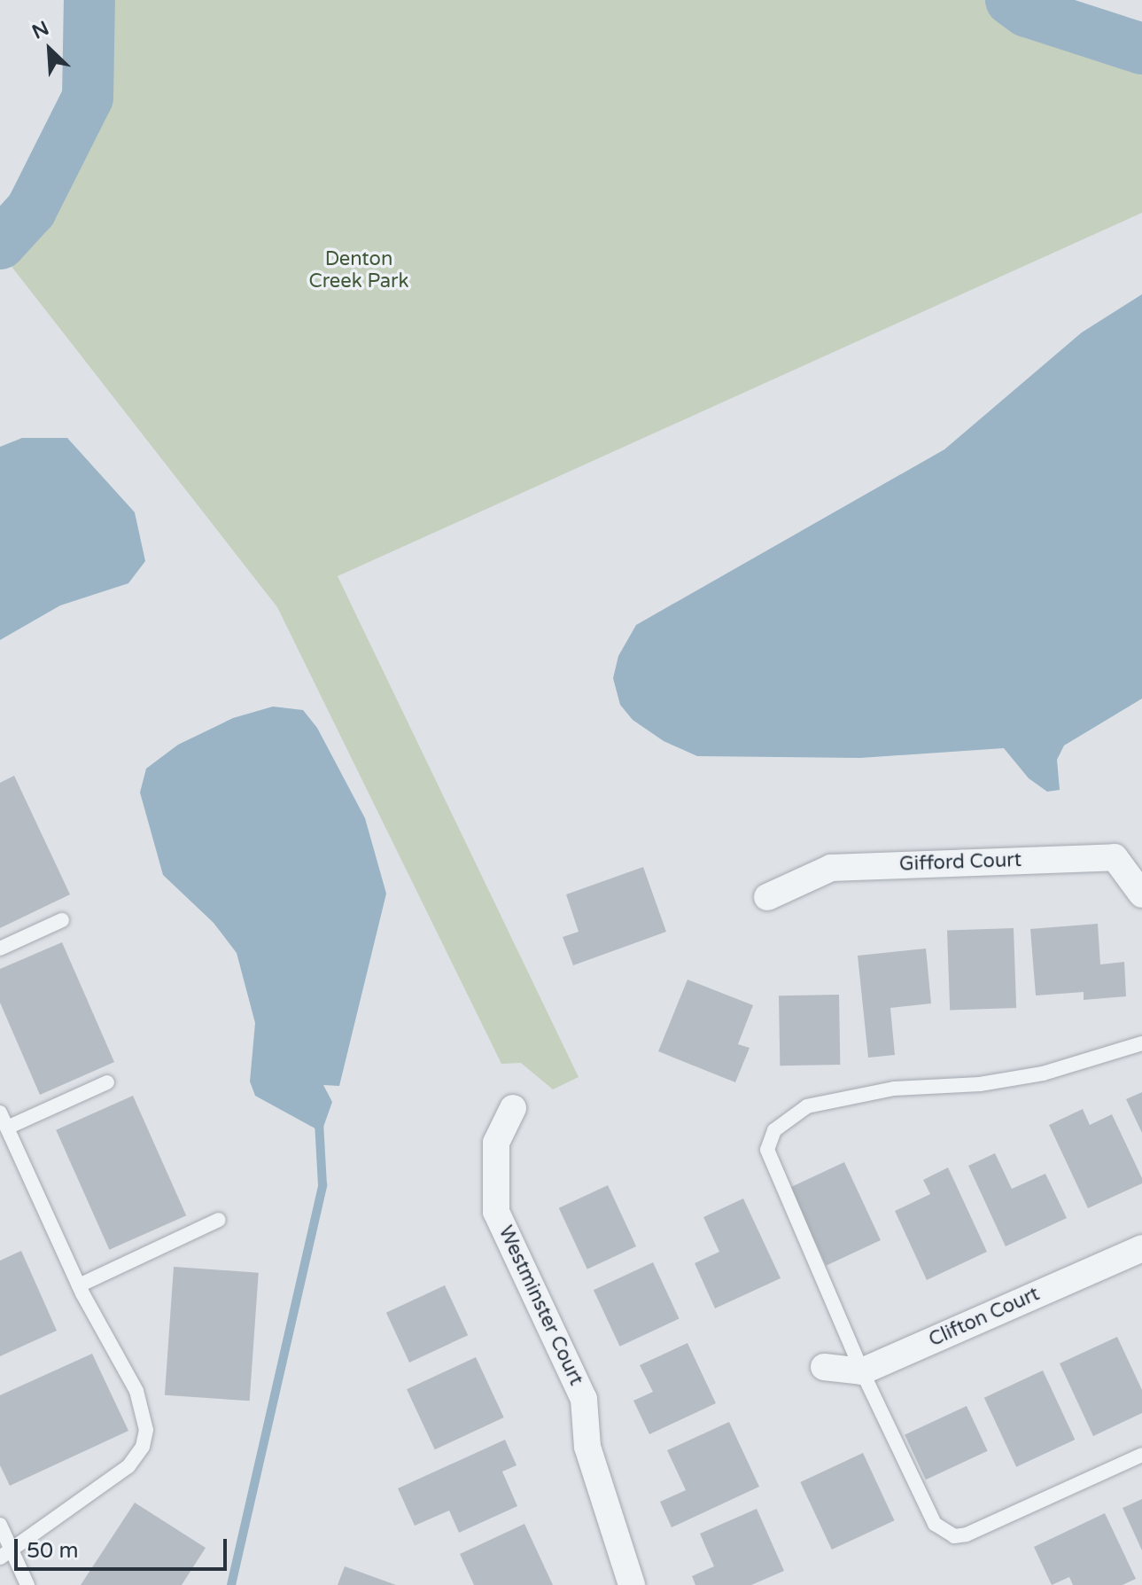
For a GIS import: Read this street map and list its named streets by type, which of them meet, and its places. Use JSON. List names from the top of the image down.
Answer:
{
  "streets": {
    "street": ["Gifford Court", "Westminster Court", "Clifton Court"]
  },
  "parks": ["Denton Creek Park"],
  "scale_bar": "50 m",
  "north": "top left"
}
